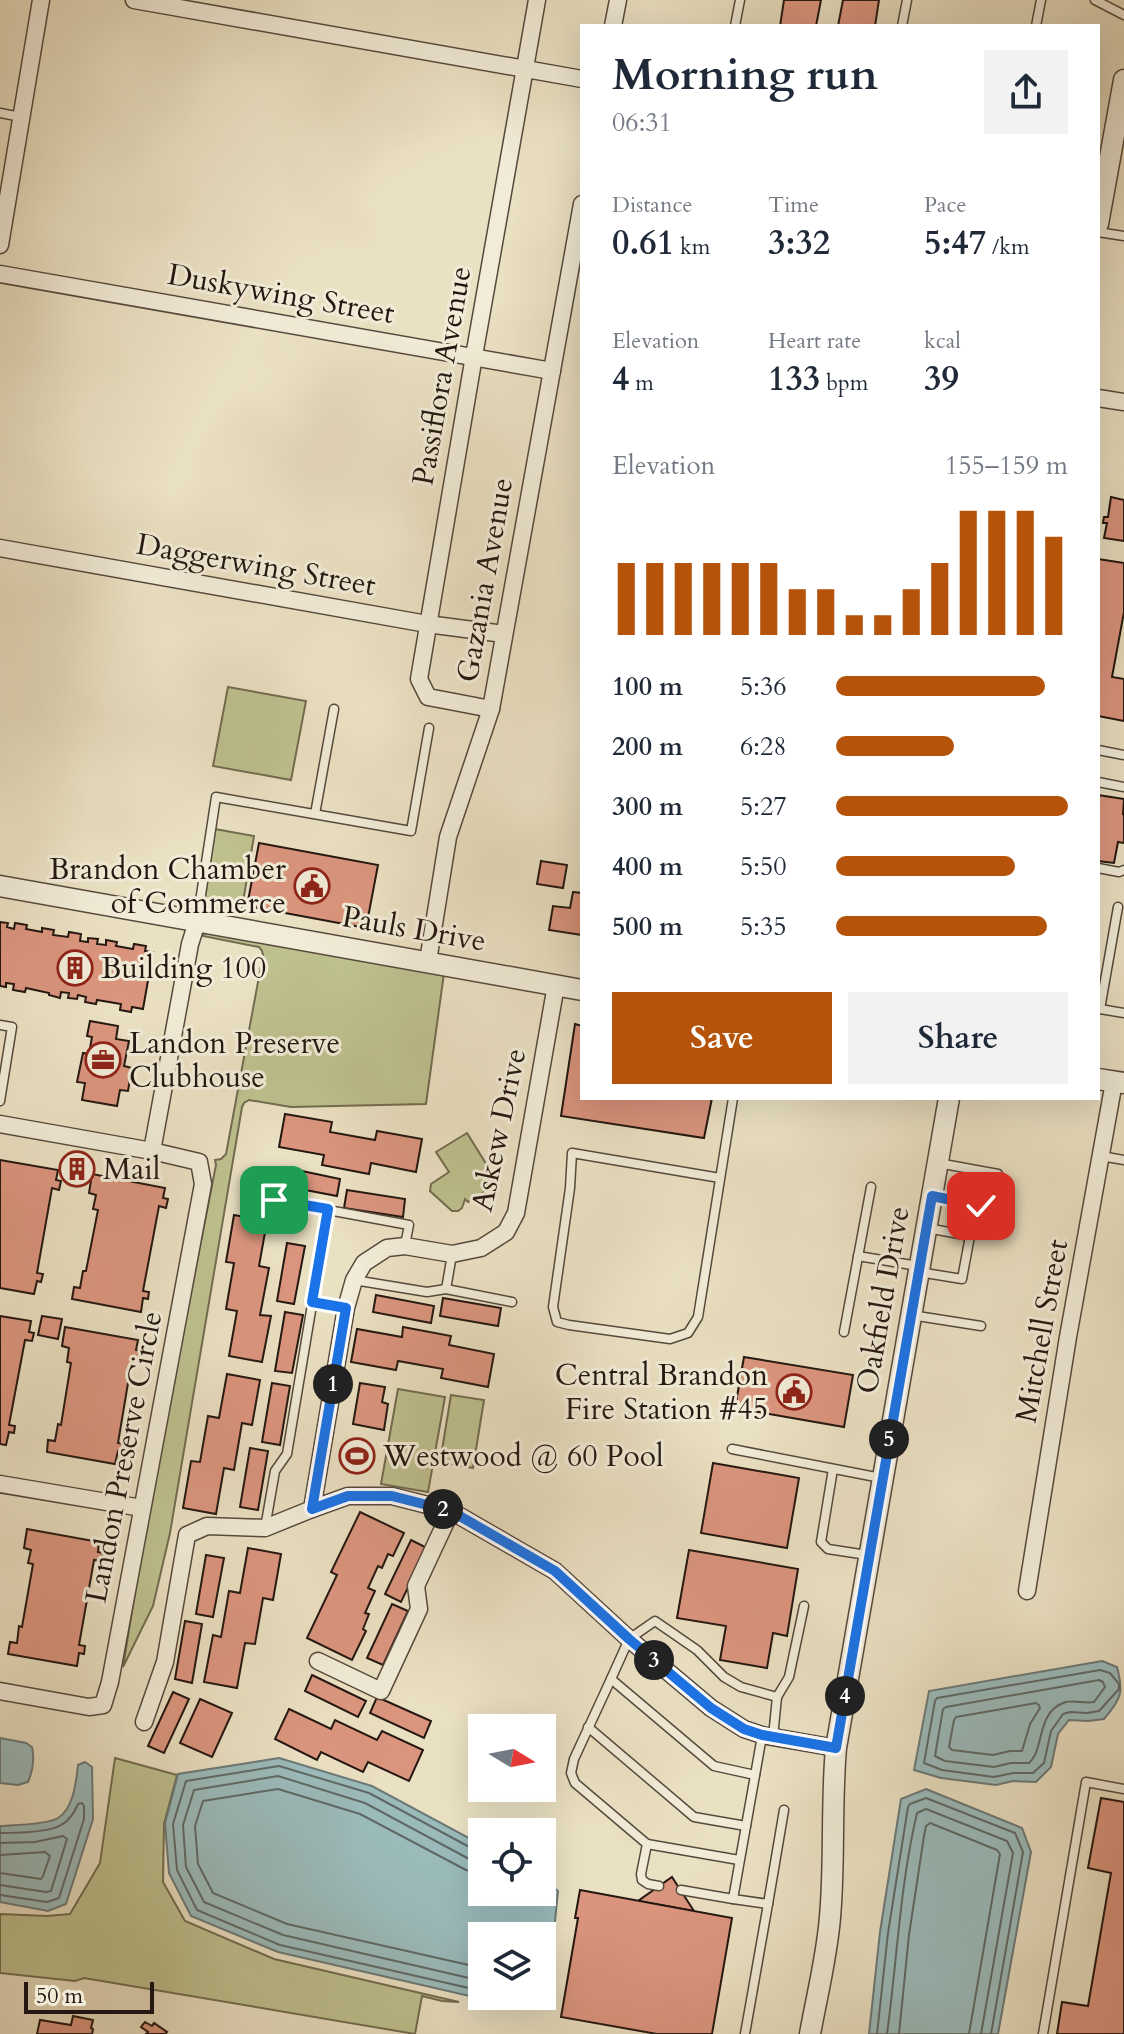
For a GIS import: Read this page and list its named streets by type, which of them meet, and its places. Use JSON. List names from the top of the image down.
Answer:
{
  "streets": {
    "street": [
      "Duskywing Street",
      "Passiflora Avenue",
      "Daggerwing Street",
      "Gazania Avenue",
      "Pauls Drive",
      "Askew Drive",
      "Oakfield Drive",
      "Mitchell Street",
      "Landon Preserve Circle"
    ]
  },
  "crossings": [
    ["Duskywing Street", "Passiflora Avenue"],
    ["Duskywing Street", "Gazania Avenue"],
    ["Passiflora Avenue", "Daggerwing Street"],
    ["Passiflora Avenue", "Gazania Avenue"],
    ["Daggerwing Street", "Gazania Avenue"],
    ["Gazania Avenue", "Pauls Drive"],
    ["Pauls Drive", "Askew Drive"]
  ],
  "places": {
    "public building": ["Brandon Chamber of Commerce", "Central Brandon Fire Station #45"],
    "building": ["Building 100", "Mail"],
    "office": ["Landon Preserve Clubhouse"],
    "sports": ["Westwood @ 60 Pool"]
  },
  "scale_bar": "50 m",
  "north": "right",
  "page": {
    "heading": ["Morning run", "06:31"],
    "stats": [
      ["Distance", "0.61 km"],
      ["Time", "3:32"],
      ["Pace", "5:47 /km"],
      ["Elevation", "4 m"],
      ["Heart rate", "133 bpm"],
      ["kcal", "39"]
    ],
    "chart": ["Elevation", "155–159 m"],
    "list": [
      {
        "name": "100 m",
        "note": "5:36"
      },
      {
        "name": "200 m",
        "note": "6:28"
      },
      {
        "name": "300 m",
        "note": "5:27"
      },
      {
        "name": "400 m",
        "note": "5:50"
      },
      {
        "name": "500 m",
        "note": "5:35"
      }
    ],
    "buttons": ["Save", "Share"],
    "pins": [
      "1",
      "5",
      "2",
      "3",
      "4"
    ],
    "scale": "50 m"
  }
}
